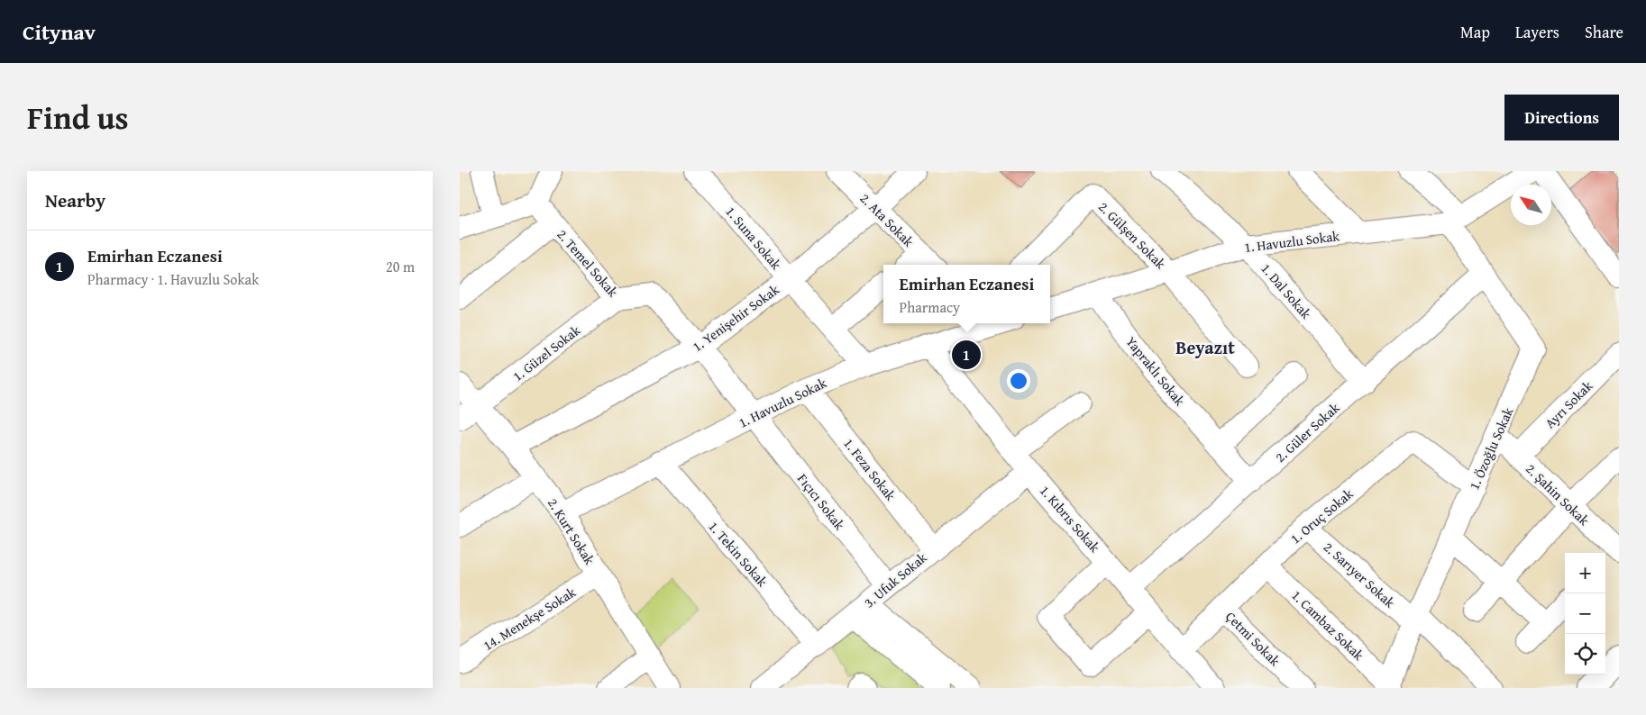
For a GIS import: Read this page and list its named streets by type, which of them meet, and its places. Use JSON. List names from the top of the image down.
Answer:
{
  "streets": {
    "street": [
      "2. Ata Sokak",
      "2. Gülşen Sokak",
      "1. Suna Sokak",
      "1. Havuzlu Sokak",
      "2. Temel Sokak",
      "1. Dal Sokak",
      "1. Yenişehir Sokak",
      "1. Güzel Sokak",
      "Yapraklı Sokak",
      "Ayrı Sokak",
      "2. Güler Sokak",
      "1. Özoğlu Sokak",
      "1. Feza Sokak",
      "2. Şahin Sokak",
      "Fıçıcı Sokak",
      "1. Oruç Sokak",
      "1. Kıbrıs Sokak",
      "2. Kurt Sokak",
      "1. Tekin Sokak",
      "2. Sarıyer Sokak",
      "3. Ufuk Sokak",
      "14. Menekşe Sokak",
      "1. Cambaz Sokak",
      "Çetmi Sokak"
    ]
  },
  "crossings": [
    ["2. Ata Sokak", "1. Yenişehir Sokak"],
    ["2. Gülşen Sokak", "1. Havuzlu Sokak"],
    ["1. Suna Sokak", "1. Havuzlu Sokak"],
    ["1. Suna Sokak", "1. Yenişehir Sokak"],
    ["1. Havuzlu Sokak", "2. Temel Sokak"],
    ["1. Havuzlu Sokak", "1. Dal Sokak"],
    ["1. Havuzlu Sokak", "Yapraklı Sokak"],
    ["1. Havuzlu Sokak", "1. Özoğlu Sokak"],
    ["1. Havuzlu Sokak", "1. Feza Sokak"],
    ["1. Havuzlu Sokak", "Fıçıcı Sokak"],
    ["1. Havuzlu Sokak", "1. Kıbrıs Sokak"],
    ["1. Havuzlu Sokak", "2. Kurt Sokak"],
    ["1. Havuzlu Sokak", "1. Tekin Sokak"],
    ["2. Temel Sokak", "1. Yenişehir Sokak"],
    ["2. Temel Sokak", "1. Güzel Sokak"],
    ["2. Temel Sokak", "Fıçıcı Sokak"],
    ["1. Dal Sokak", "2. Güler Sokak"],
    ["1. Yenişehir Sokak", "2. Kurt Sokak"],
    ["1. Güzel Sokak", "2. Kurt Sokak"],
    ["Yapraklı Sokak", "2. Güler Sokak"],
    ["Ayrı Sokak", "2. Şahin Sokak"],
    ["2. Güler Sokak", "1. Özoğlu Sokak"],
    ["2. Güler Sokak", "1. Kıbrıs Sokak"],
    ["1. Özoğlu Sokak", "2. Şahin Sokak"],
    ["1. Özoğlu Sokak", "1. Oruç Sokak"],
    ["1. Özoğlu Sokak", "2. Sarıyer Sokak"],
    ["1. Özoğlu Sokak", "1. Cambaz Sokak"],
    ["1. Feza Sokak", "3. Ufuk Sokak"],
    ["Fıçıcı Sokak", "3. Ufuk Sokak"],
    ["1. Oruç Sokak", "1. Kıbrıs Sokak"],
    ["1. Oruç Sokak", "2. Sarıyer Sokak"],
    ["1. Oruç Sokak", "1. Cambaz Sokak"],
    ["1. Oruç Sokak", "Çetmi Sokak"],
    ["1. Kıbrıs Sokak", "3. Ufuk Sokak"],
    ["2. Kurt Sokak", "14. Menekşe Sokak"],
    ["1. Tekin Sokak", "3. Ufuk Sokak"]
  ],
  "districts": ["Beyazıt"],
  "north": "top left",
  "page": {
    "header": "Citynav",
    "nav": ["Map", "Layers", "Share"],
    "title": "Find us",
    "buttons": "Directions",
    "heading": "Nearby",
    "list": [
      {
        "mark": "1",
        "name": "Emirhan Eczanesi",
        "note": "Pharmacy · 1. Havuzlu Sokak",
        "value": "20 m"
      }
    ],
    "popup": ["Emirhan Eczanesi", "Pharmacy"],
    "pins": "1",
    "map_buttons": ["+", "−"]
  }
}
